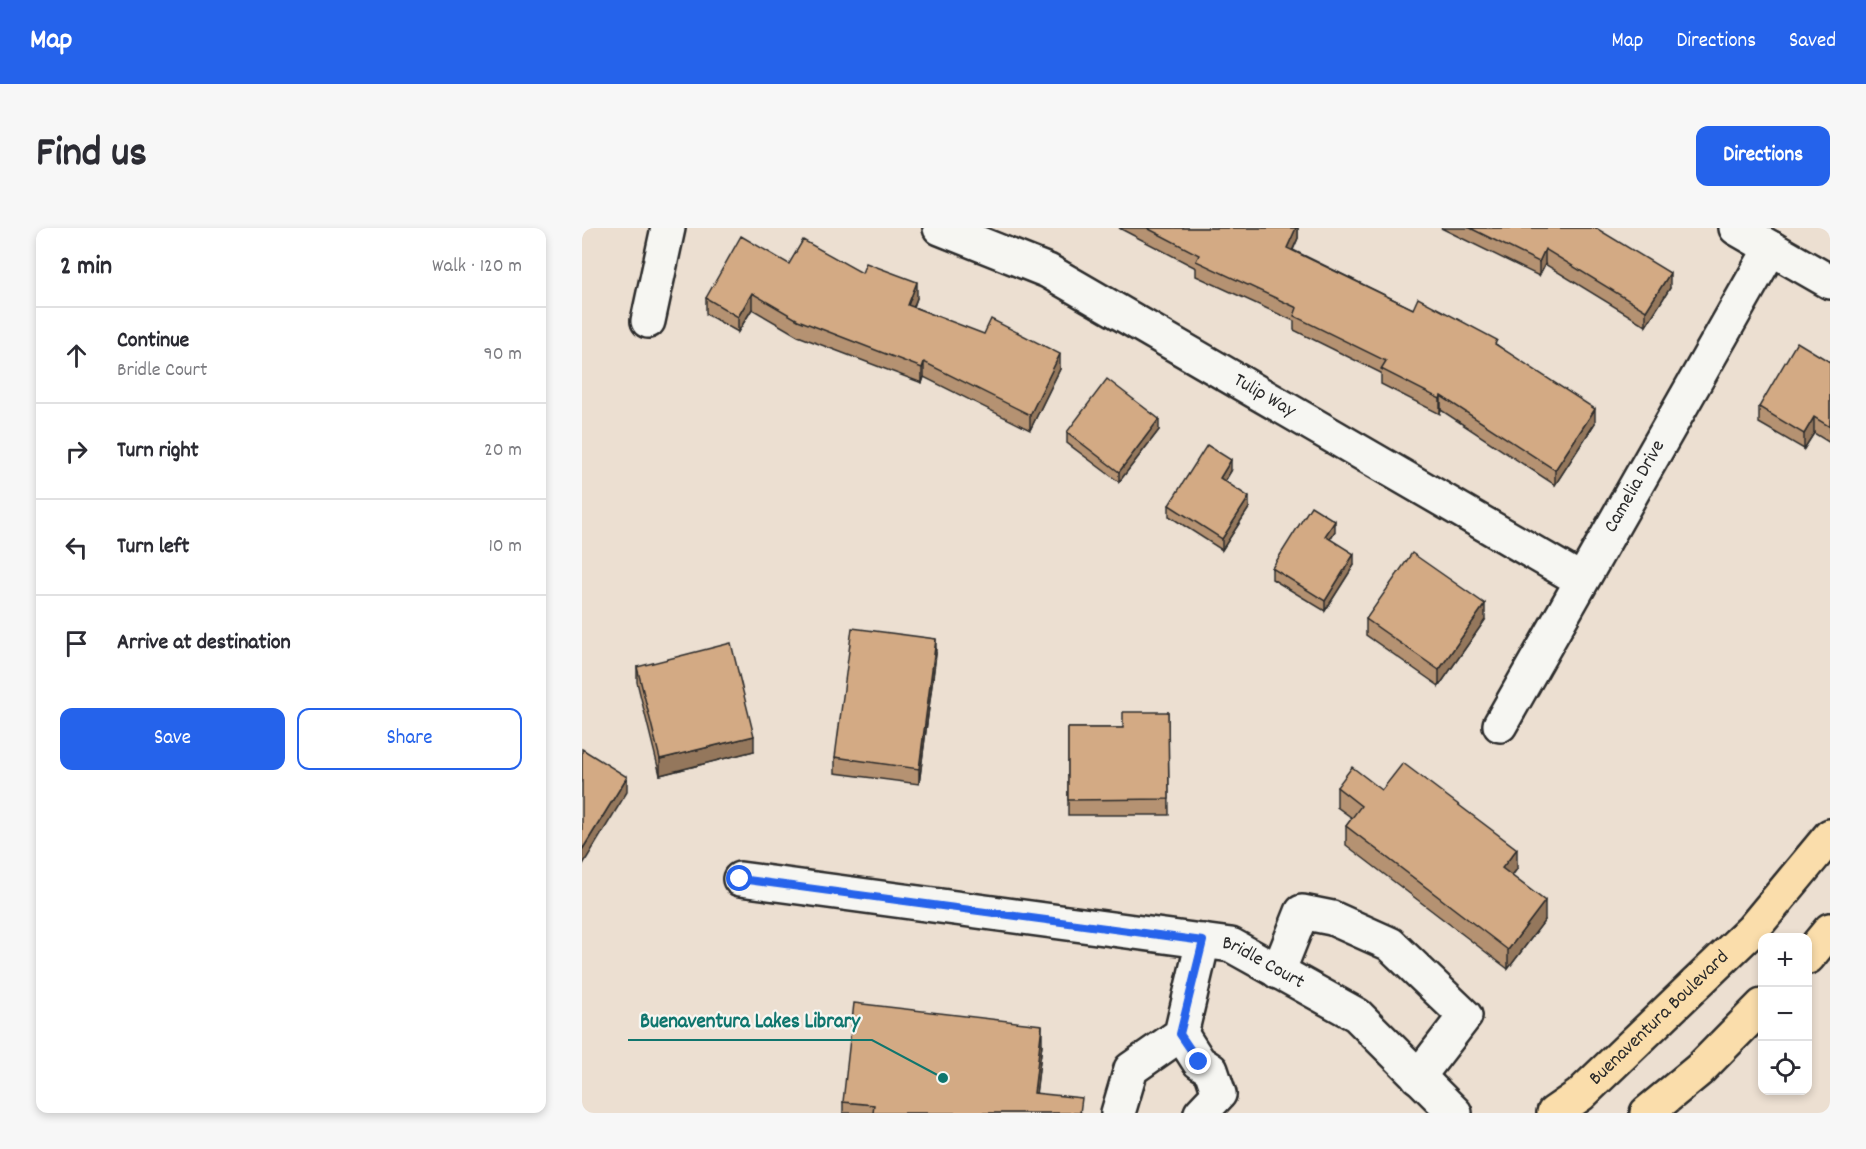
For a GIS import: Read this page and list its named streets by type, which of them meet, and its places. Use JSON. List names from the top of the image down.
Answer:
{
  "streets": {
    "main road": ["Buenaventura Boulevard"],
    "street": ["Tulip Way", "Camelia Drive", "Bridle Court"]
  },
  "crossings": [
    ["Tulip Way", "Camelia Drive"]
  ],
  "places": ["Buenaventura Lakes Library"],
  "page": {
    "header": "Map",
    "nav": ["Map", "Directions", "Saved"],
    "title": "Find us",
    "buttons": [
      "Directions",
      ["Save", "Share"]
    ],
    "heading": ["2 min", "Walk · 120 m"],
    "list": [
      ["Continue", "Bridle Court", "90 m"],
      ["Turn right", "20 m"],
      ["Turn left", "10 m"],
      "Arrive at destination"
    ],
    "map_buttons": ["+", "−"]
  }
}
